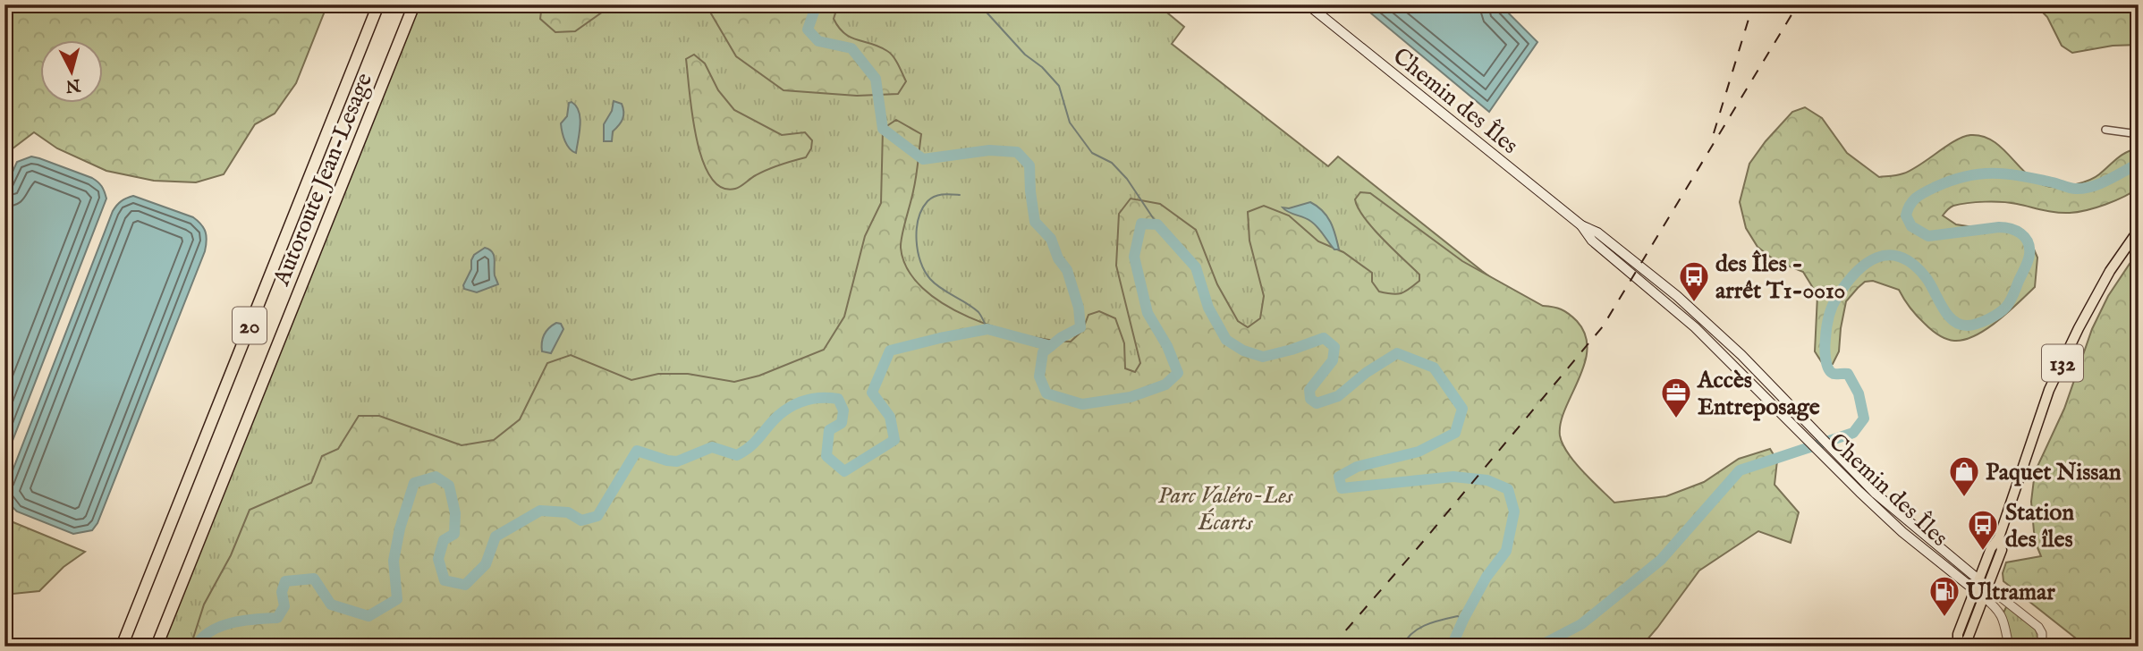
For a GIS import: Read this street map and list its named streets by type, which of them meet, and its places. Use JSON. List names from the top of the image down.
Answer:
{
  "streets": {
    "highway": ["Autoroute Jean-Lesage", "20"],
    "main road": ["Chemin des Îles", "132"]
  },
  "crossings": [
    ["Chemin des Îles", "132"]
  ],
  "parks": ["Parc Valéro-Les Écarts"],
  "places": {
    "bus stop": ["des Îles - arrêt T1-0010", "Station des îles"],
    "office": ["Accès Entreposage"],
    "shop": ["Paquet Nissan"],
    "fuel station": ["Ultramar"]
  },
  "north": "bottom"
}
